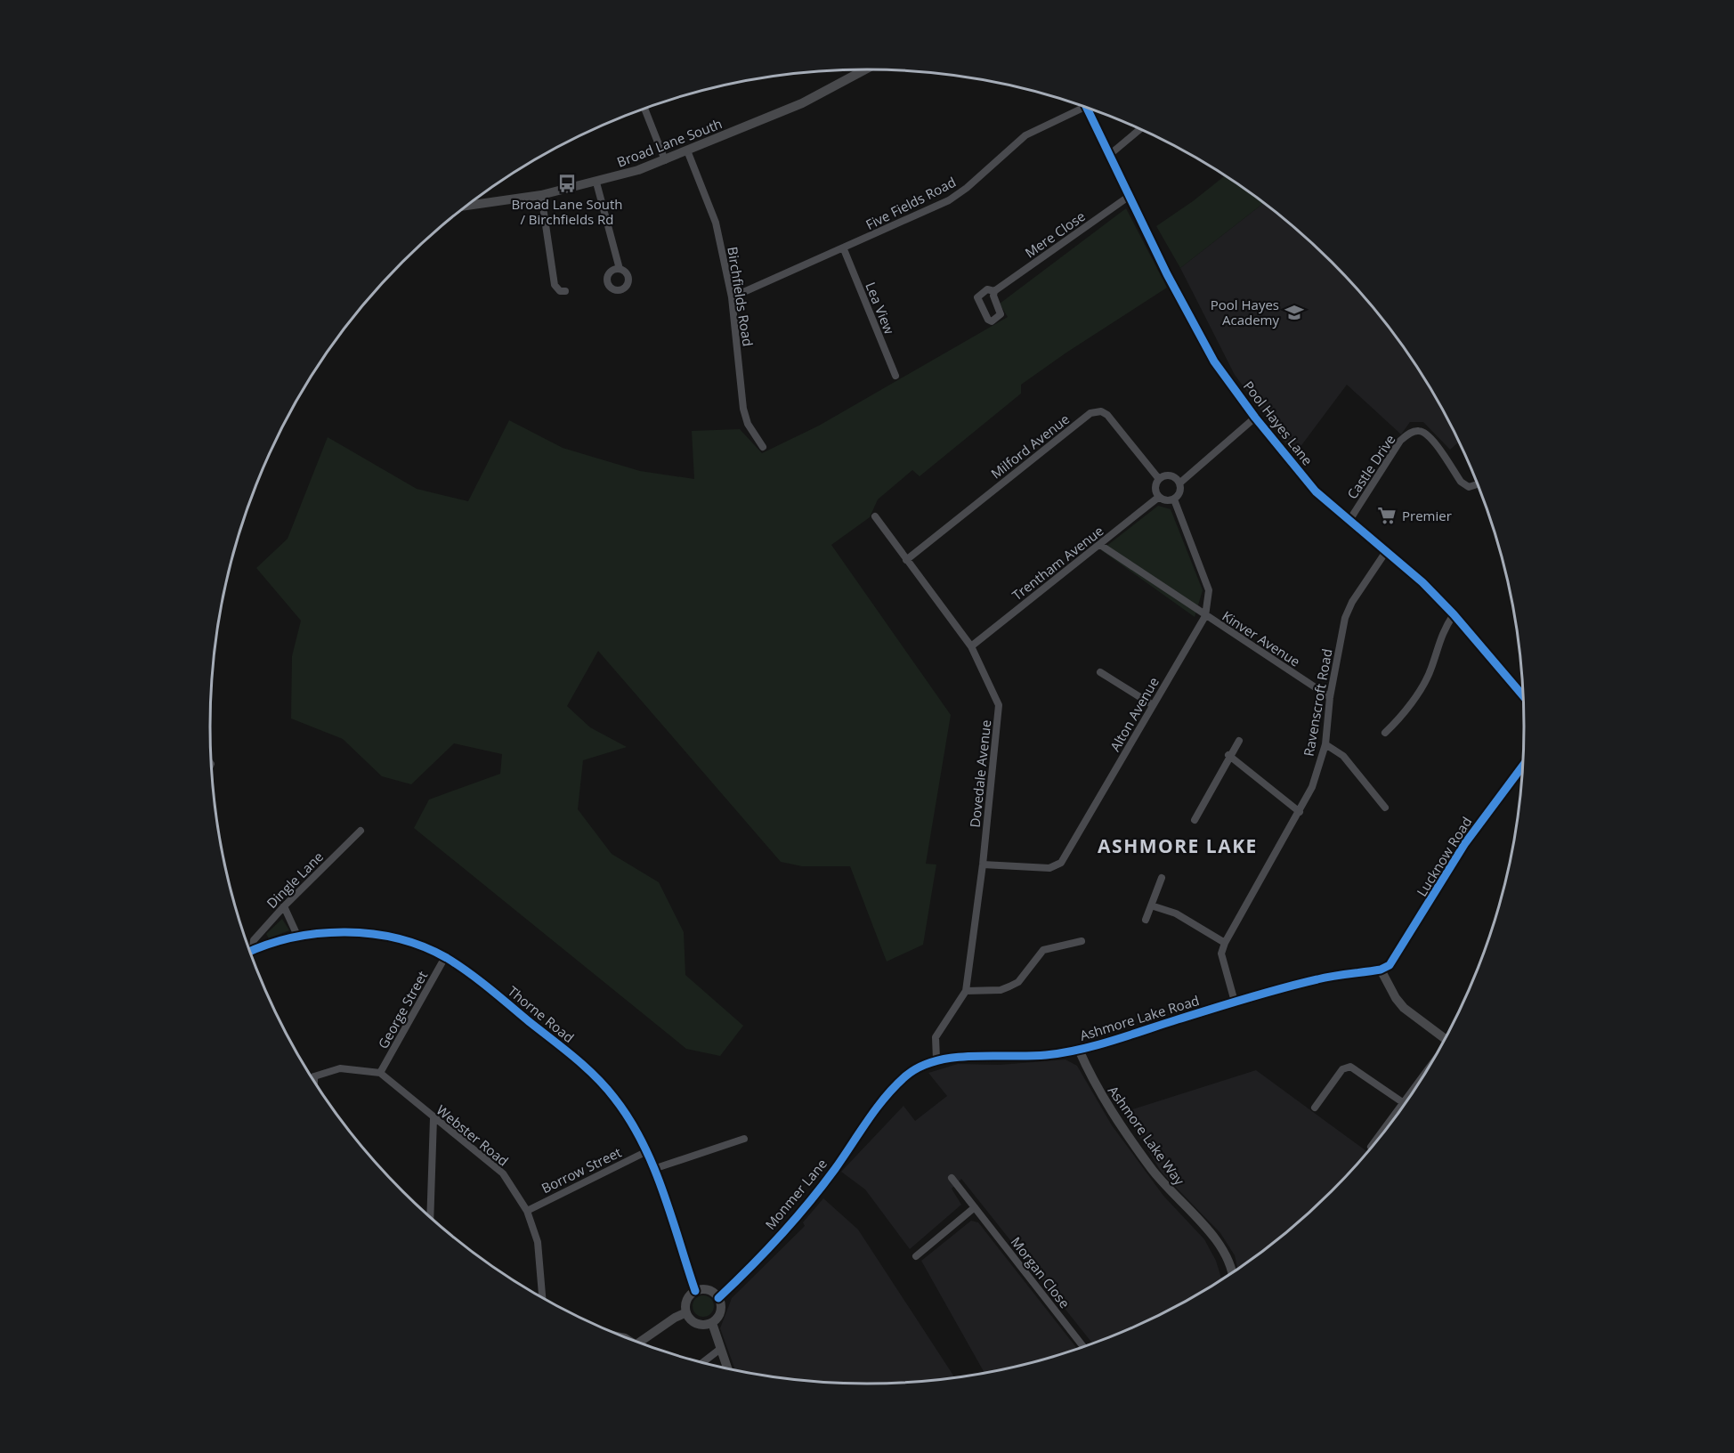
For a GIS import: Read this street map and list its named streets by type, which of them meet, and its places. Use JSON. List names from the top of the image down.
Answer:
{
  "streets": {
    "street": [
      "Broad Lane South",
      "Five Fields Road",
      "Mere Close",
      "Birchfields Road",
      "Lea View",
      "Pool Hayes Lane",
      "Milford Avenue",
      "Castle Drive",
      "Trentham Avenue",
      "Kinver Avenue",
      "Ravenscroft Road",
      "Alton Avenue",
      "Dovedale Avenue",
      "Lucknow Road",
      "Dingle Lane",
      "George Street",
      "Thorne Road",
      "Ashmore Lake Road",
      "Webster Road",
      "Ashmore Lake Way",
      "Borrow Street",
      "Monmer Lane",
      "Morgan Close"
    ]
  },
  "crossings": [
    ["Broad Lane South", "Birchfields Road"],
    ["Five Fields Road", "Birchfields Road"],
    ["Five Fields Road", "Lea View"],
    ["Five Fields Road", "Pool Hayes Lane"],
    ["Mere Close", "Pool Hayes Lane"],
    ["Pool Hayes Lane", "Castle Drive"],
    ["Pool Hayes Lane", "Ravenscroft Road"],
    ["Milford Avenue", "Trentham Avenue"],
    ["Milford Avenue", "Alton Avenue"],
    ["Milford Avenue", "Dovedale Avenue"],
    ["Trentham Avenue", "Kinver Avenue"],
    ["Trentham Avenue", "Alton Avenue"],
    ["Trentham Avenue", "Dovedale Avenue"],
    ["Kinver Avenue", "Ravenscroft Road"],
    ["Kinver Avenue", "Alton Avenue"],
    ["Alton Avenue", "Dovedale Avenue"],
    ["Dovedale Avenue", "Ashmore Lake Road"],
    ["Lucknow Road", "Ashmore Lake Road"],
    ["Dingle Lane", "Thorne Road"],
    ["George Street", "Thorne Road"],
    ["George Street", "Webster Road"],
    ["Thorne Road", "Borrow Street"],
    ["Thorne Road", "Monmer Lane"],
    ["Ashmore Lake Road", "Ashmore Lake Way"],
    ["Ashmore Lake Road", "Monmer Lane"],
    ["Webster Road", "Borrow Street"]
  ],
  "districts": ["ASHMORE LAKE"],
  "places": {
    "bus stop": ["Broad Lane South / Birchfields Rd"],
    "school or university": ["Pool Hayes Academy"],
    "supermarket": ["Premier"]
  }
}
